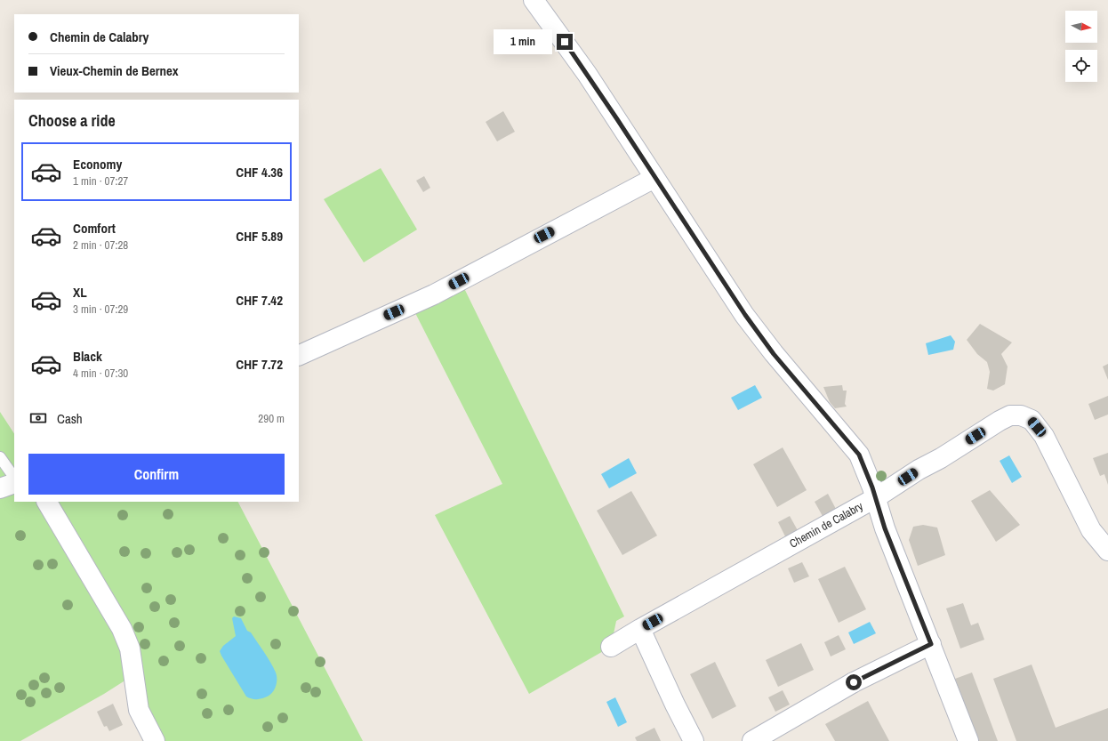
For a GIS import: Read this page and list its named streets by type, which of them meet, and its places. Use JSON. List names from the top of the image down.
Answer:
{
  "streets": {
    "street": ["Chemin de Calabry"]
  },
  "north": "right",
  "page": {
    "banner": ["Chemin de Calabry", "Vieux-Chemin de Bernex"],
    "bubble": "1 min",
    "heading": "Choose a ride",
    "list": [
      {
        "name": "Economy",
        "note": "1 min · 07:27",
        "value": "CHF 4.36"
      },
      {
        "name": "Comfort",
        "note": "2 min · 07:28",
        "value": "CHF 5.89"
      },
      {
        "name": "XL",
        "note": "3 min · 07:29",
        "value": "CHF 7.42"
      },
      {
        "name": "Black",
        "note": "4 min · 07:30",
        "value": "CHF 7.72"
      }
    ],
    "pay": ["Cash", "290 m"],
    "buttons": "Confirm"
  }
}
